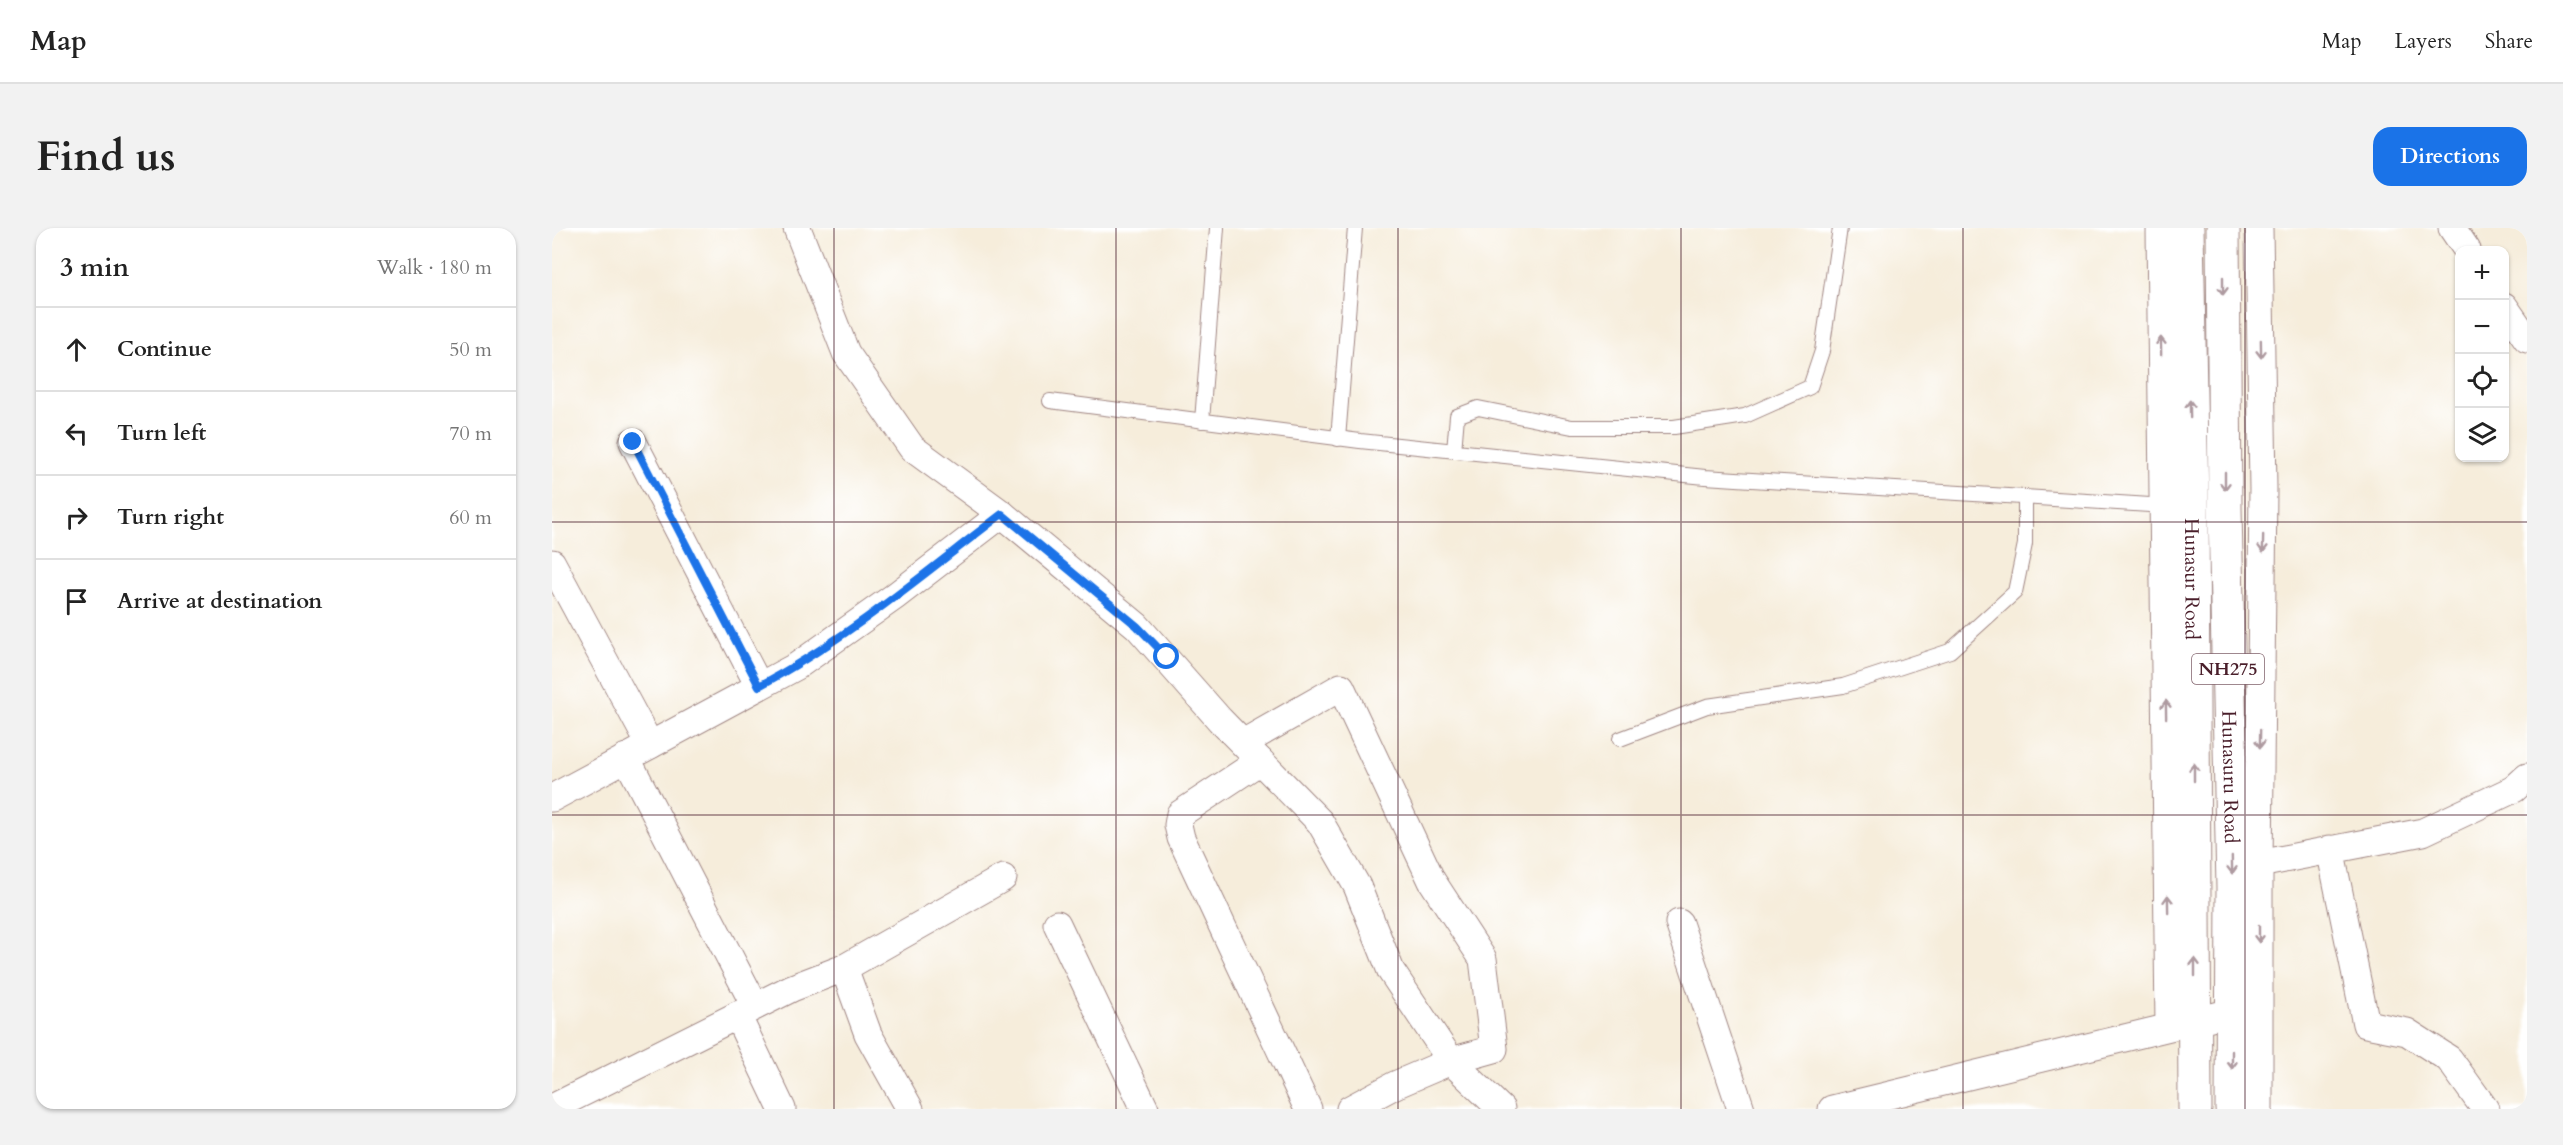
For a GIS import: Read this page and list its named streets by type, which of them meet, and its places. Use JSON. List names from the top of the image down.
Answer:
{
  "streets": {
    "highway": ["Hunasur Road", "NH275", "Hunasuru Road"]
  },
  "one_way": ["Hunasur Road", "Hunasuru Road"],
  "page": {
    "header": "Map",
    "nav": ["Map", "Layers", "Share"],
    "buttons": "Directions",
    "title": "Find us",
    "heading": ["3 min", "Walk · 180 m"],
    "map_buttons": ["+", "−"],
    "list": [
      ["Continue", "50 m"],
      ["Turn left", "70 m"],
      ["Turn right", "60 m"],
      "Arrive at destination"
    ]
  }
}
